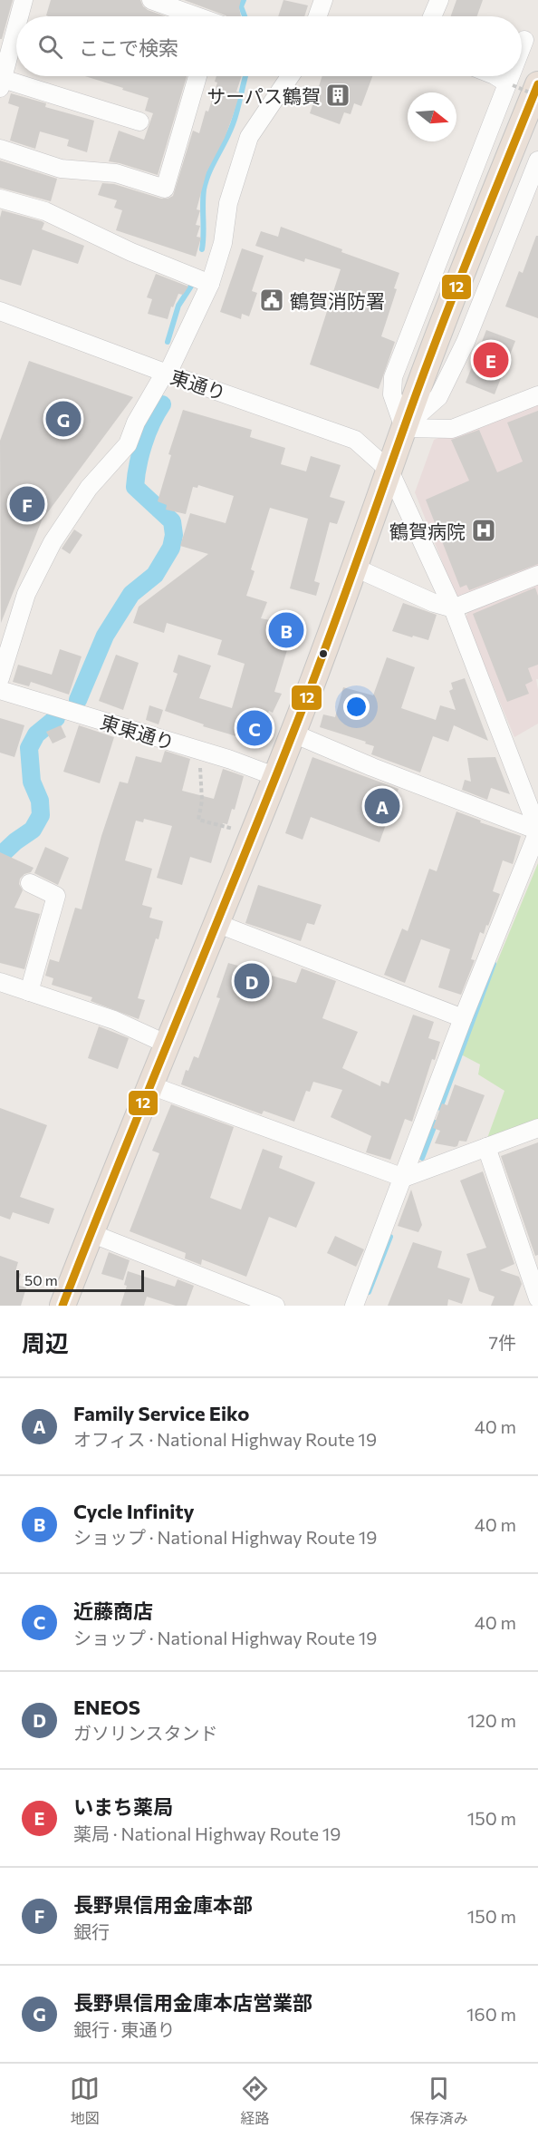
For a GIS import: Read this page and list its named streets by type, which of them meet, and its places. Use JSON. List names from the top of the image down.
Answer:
{
  "streets": {
    "street": ["東通り", "東東通り"]
  },
  "places": {
    "building": ["サーパス鶴賀"],
    "public building": ["鶴賀消防署"],
    "hospital": ["鶴賀病院"]
  },
  "lines": ["transit line 12"],
  "scale_bar": "50 m",
  "north": "right",
  "page": {
    "search": "ここで検索",
    "pins": [
      "E",
      "G",
      "F",
      "B",
      "C",
      "A",
      "D"
    ],
    "scale": "50 m",
    "heading": ["周辺", "7件"],
    "list": [
      {
        "mark": "A",
        "name": "Family Service Eiko",
        "note": "オフィス · National Highway Route 19",
        "value": "40 m"
      },
      {
        "mark": "B",
        "name": "Cycle Infinity",
        "note": "ショップ · National Highway Route 19",
        "value": "40 m"
      },
      {
        "mark": "C",
        "name": "近藤商店",
        "note": "ショップ · National Highway Route 19",
        "value": "40 m"
      },
      {
        "mark": "D",
        "name": "ENEOS",
        "note": "ガソリンスタンド",
        "value": "120 m"
      },
      {
        "mark": "E",
        "name": "いまち薬局",
        "note": "薬局 · National Highway Route 19",
        "value": "150 m"
      },
      {
        "mark": "F",
        "name": "長野県信用金庫本部",
        "note": "銀行",
        "value": "150 m"
      },
      {
        "mark": "G",
        "name": "長野県信用金庫本店営業部",
        "note": "銀行 · 東通り",
        "value": "160 m"
      }
    ],
    "nav": ["地図", "経路", "保存済み"]
  }
}
